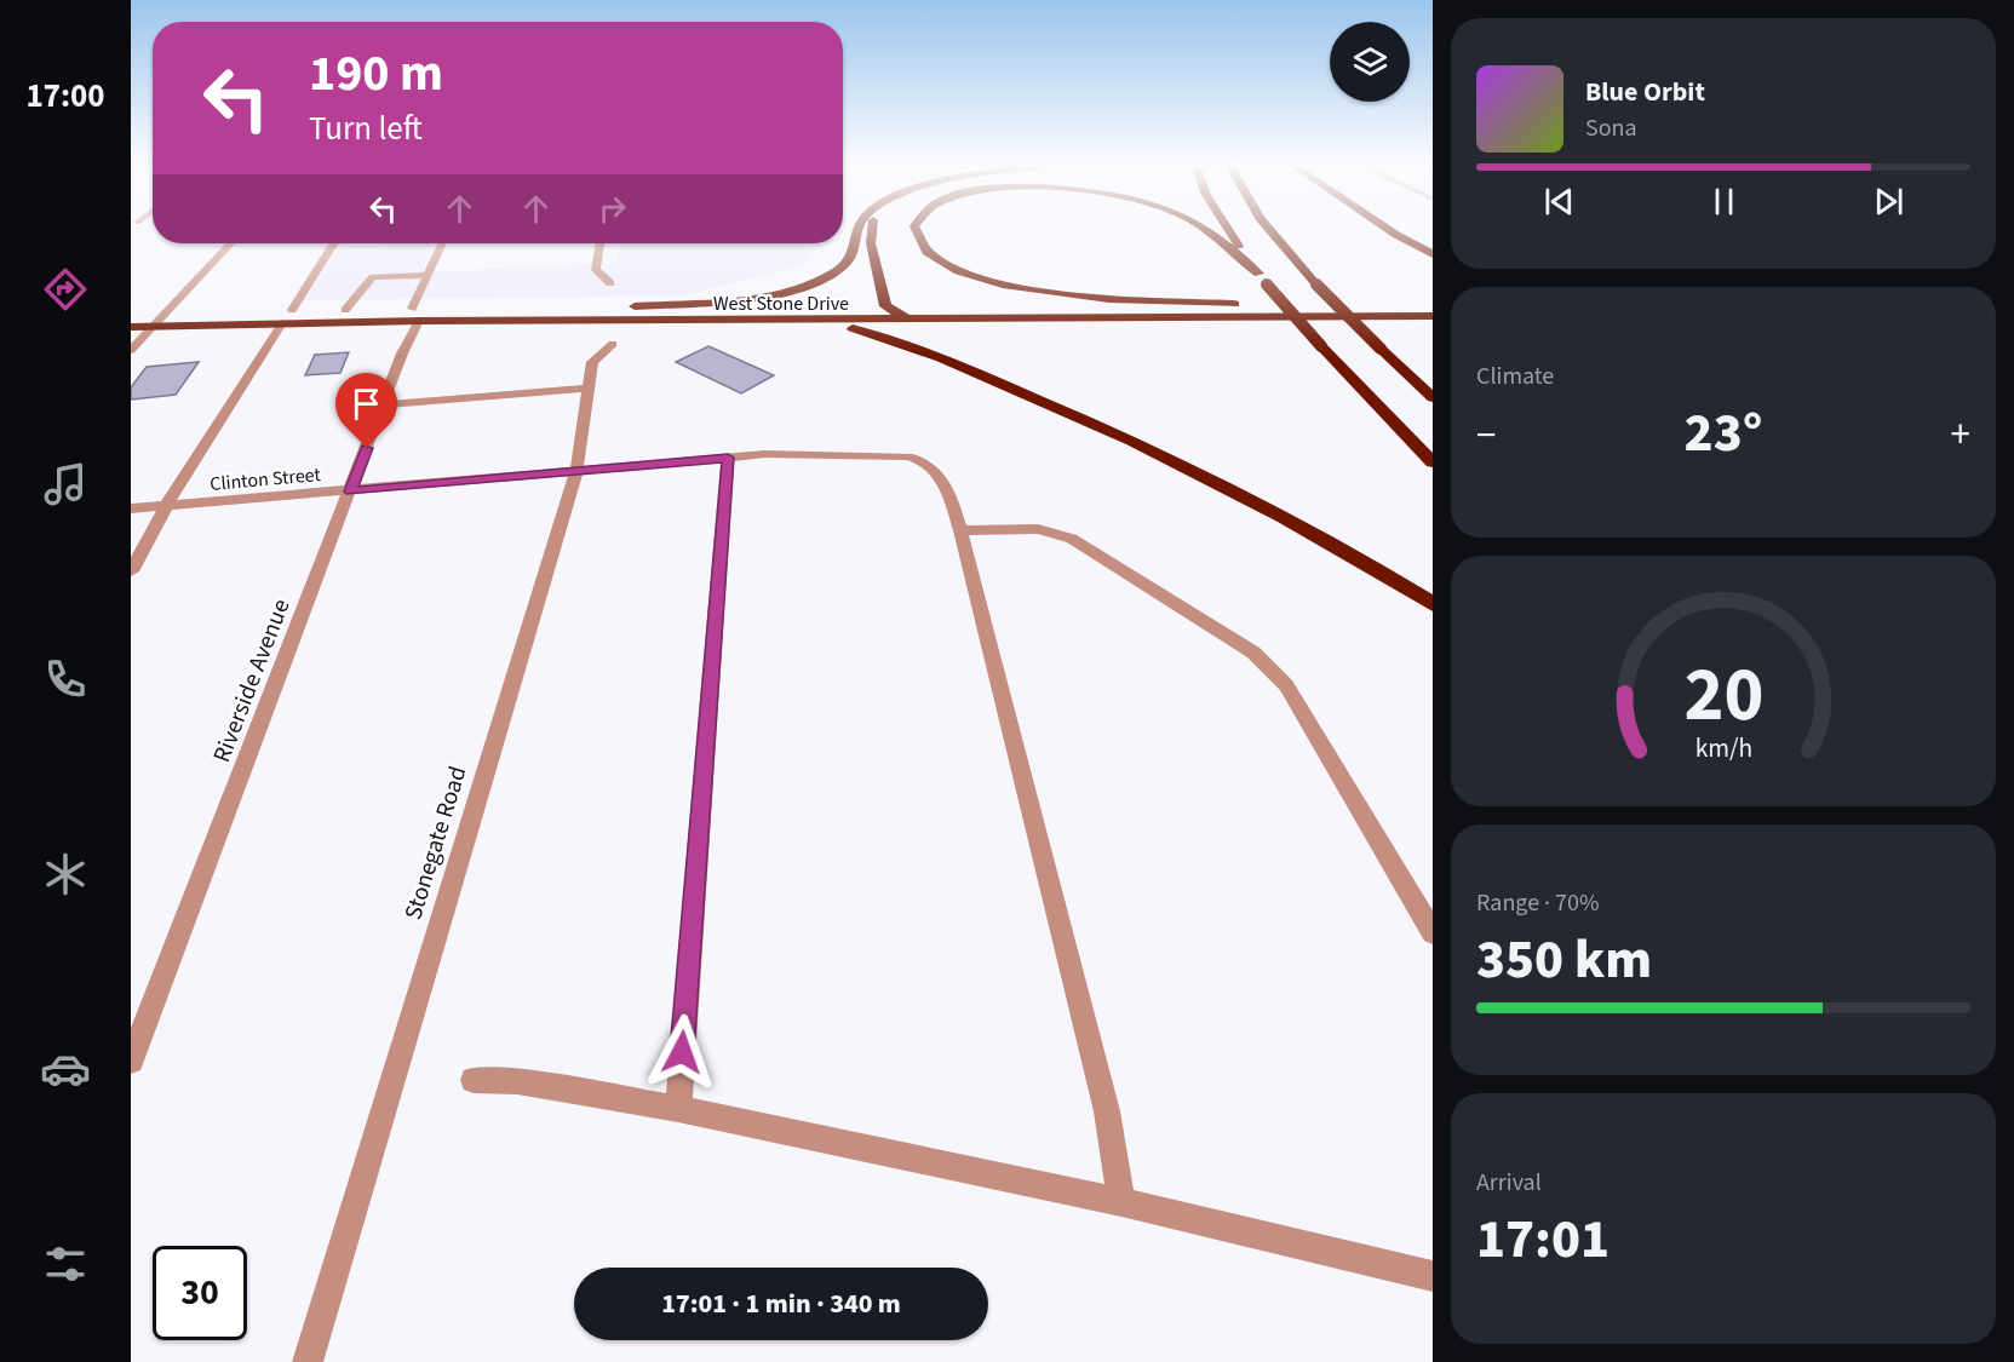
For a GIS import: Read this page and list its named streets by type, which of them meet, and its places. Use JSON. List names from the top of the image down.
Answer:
{
  "streets": {
    "highway": ["West Stone Drive"],
    "street": ["Clinton Street", "Riverside Avenue", "Stonegate Road"]
  },
  "crossings": [
    ["West Stone Drive", "Riverside Avenue"],
    ["Clinton Street", "Riverside Avenue"],
    ["Clinton Street", "Stonegate Road"]
  ],
  "page": {
    "tabs": "17:00",
    "turn": ["190 m", "Turn left"],
    "song": ["Blue Orbit", "Sona"],
    "tile": [
      "Climate",
      ["Range · 70%", "350 km"],
      ["Arrival", "17:01"]
    ],
    "heat": ["−", "23°", "+"],
    "limit": "30",
    "trip": "17:01 · 1 min · 340 m",
    "gauge": ["20", "km/h"]
  }
}
